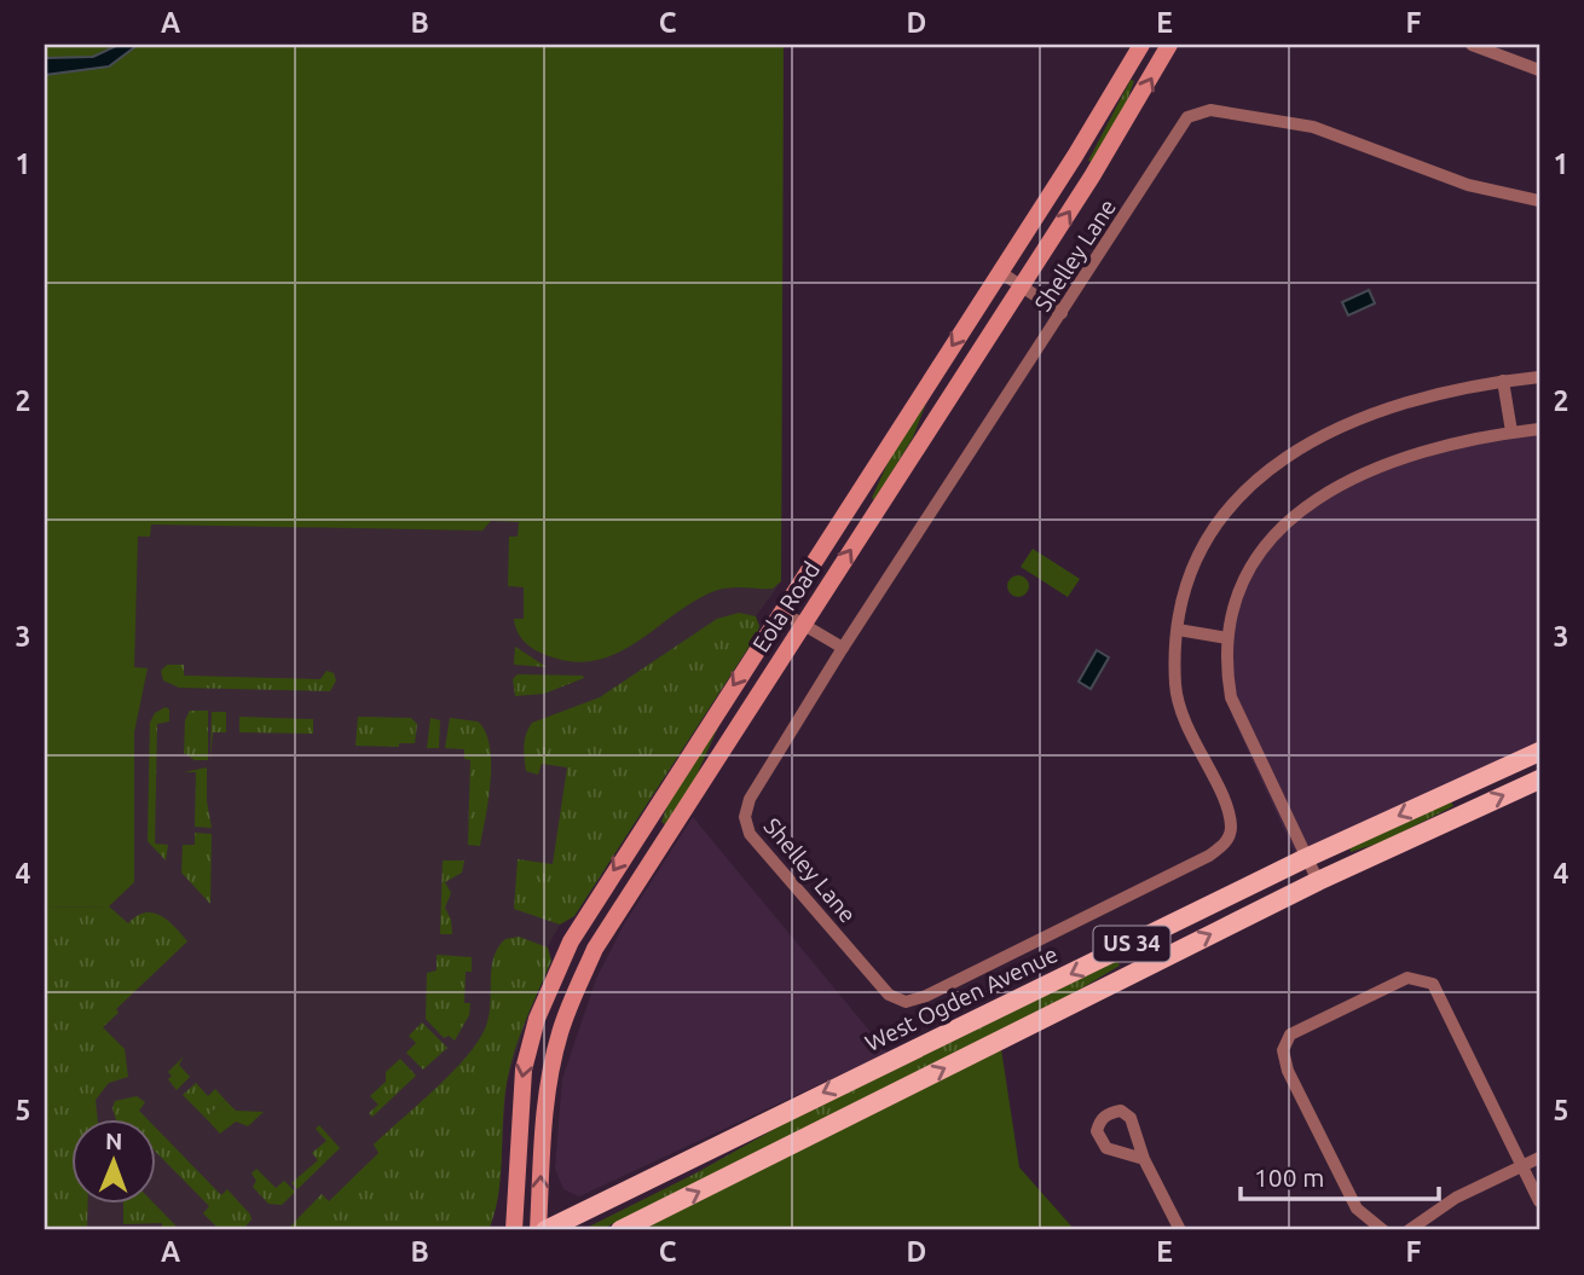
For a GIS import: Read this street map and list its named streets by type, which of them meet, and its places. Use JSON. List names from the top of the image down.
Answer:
{
  "streets": {
    "main road": ["Eola Road", "US 34", "West Ogden Avenue"],
    "street": ["Shelley Lane"]
  },
  "scale_bar": "100 m",
  "north": "top",
  "grid": {
    "columns": [
      "A",
      "B",
      "C",
      "D",
      "E",
      "F"
    ],
    "rows": [
      "1",
      "2",
      "3",
      "4",
      "5"
    ]
  }
}
